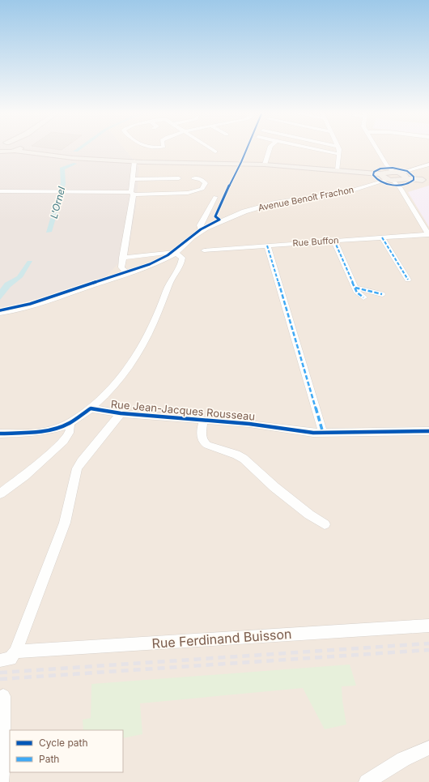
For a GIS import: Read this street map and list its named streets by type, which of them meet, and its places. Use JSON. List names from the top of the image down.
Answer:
{
  "streets": {
    "street": [
      "Avenue Benoît Frachon",
      "Rue Buffon",
      "Rue Jean-Jacques Rousseau",
      "Rue Ferdinand Buisson"
    ]
  },
  "water": ["L'Ornel"],
  "legend": ["Cycle path", "Path"]
}
